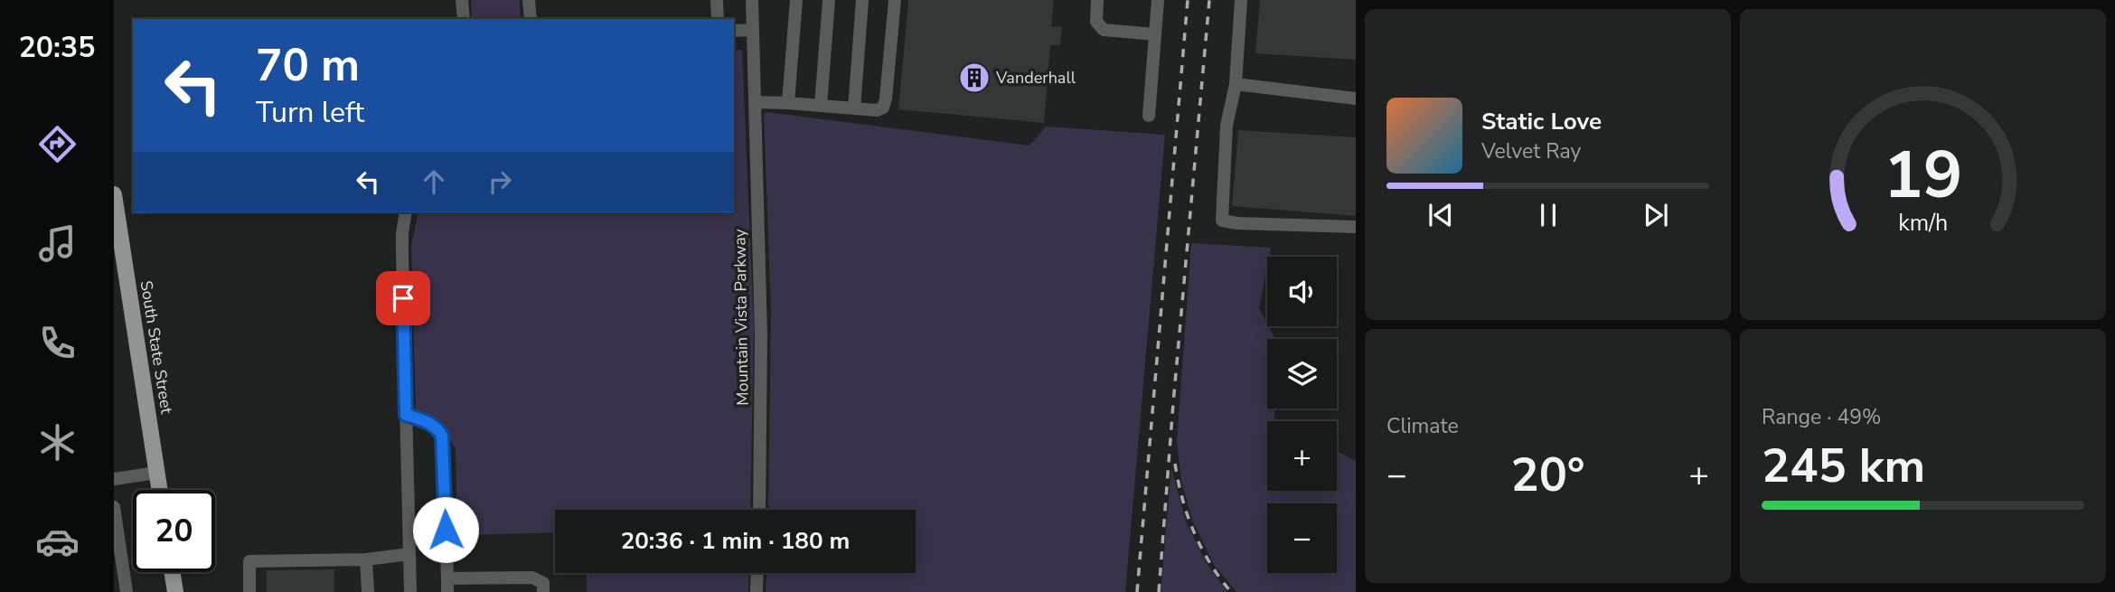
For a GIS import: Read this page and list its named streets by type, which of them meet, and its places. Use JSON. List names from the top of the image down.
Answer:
{
  "streets": {
    "main road": ["South State Street"],
    "street": ["Mountain Vista Parkway"]
  },
  "places": {
    "building": ["Vanderhall"]
  },
  "page": {
    "tabs": "20:35",
    "turn": ["70 m", "Turn left"],
    "song": ["Static Love", "Velvet Ray"],
    "map_buttons": ["+", "−"],
    "tile": [
      "Climate",
      ["Range · 49%", "245 km"]
    ],
    "heat": ["−", "20°", "+"],
    "limit": "20",
    "trip": "20:36 · 1 min · 180 m",
    "gauge": ["19", "km/h"]
  }
}
